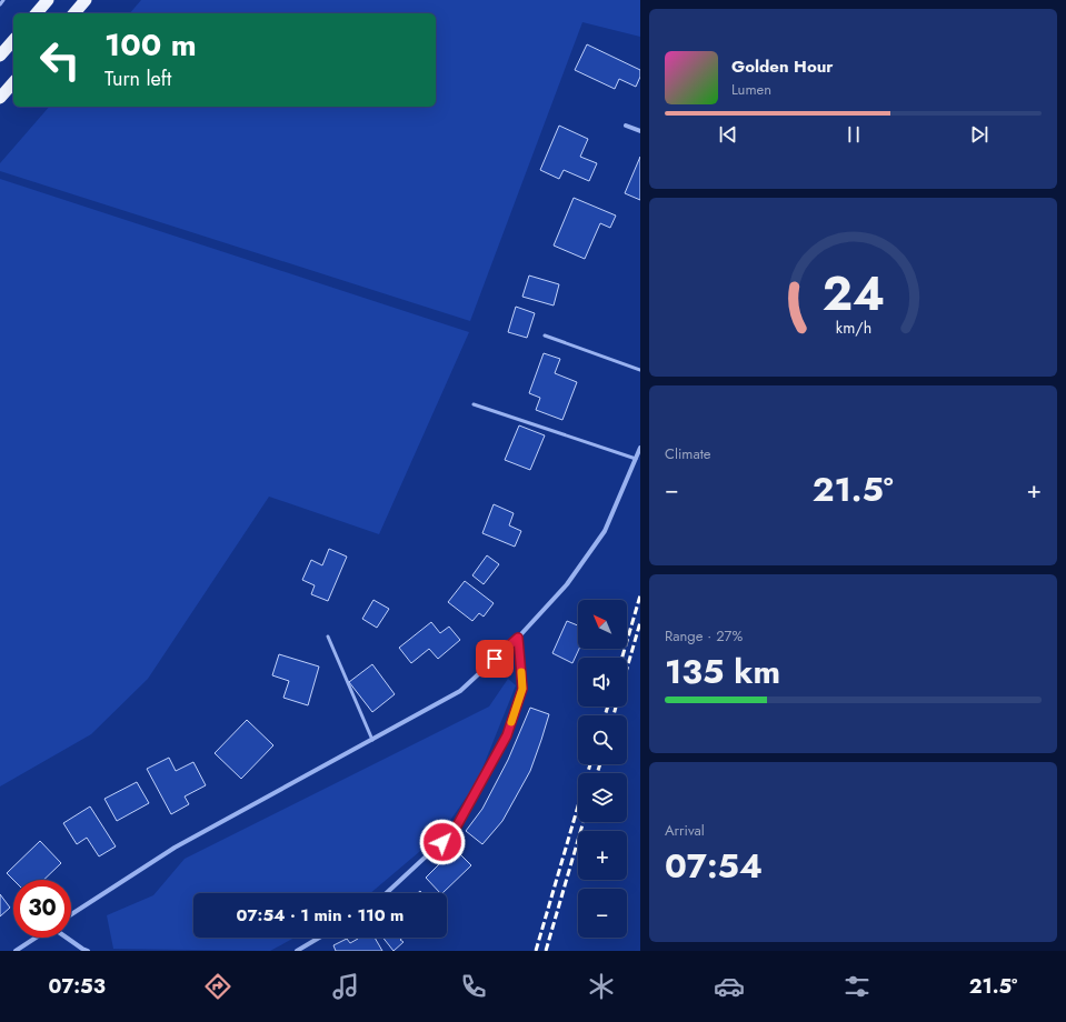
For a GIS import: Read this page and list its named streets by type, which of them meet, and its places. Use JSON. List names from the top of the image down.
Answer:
{
  "north": "top left",
  "page": {
    "turn": ["100 m", "Turn left"],
    "song": ["Golden Hour", "Lumen"],
    "tile": [
      "Climate",
      ["Range · 27%", "135 km"],
      ["Arrival", "07:54"]
    ],
    "heat": ["−", "21.5°", "+"],
    "map_buttons": ["+", "−"],
    "limit": "30",
    "trip": "07:54 · 1 min · 110 m",
    "tabs": ["07:53", "21.5°"],
    "gauge": ["24", "km/h"]
  }
}
